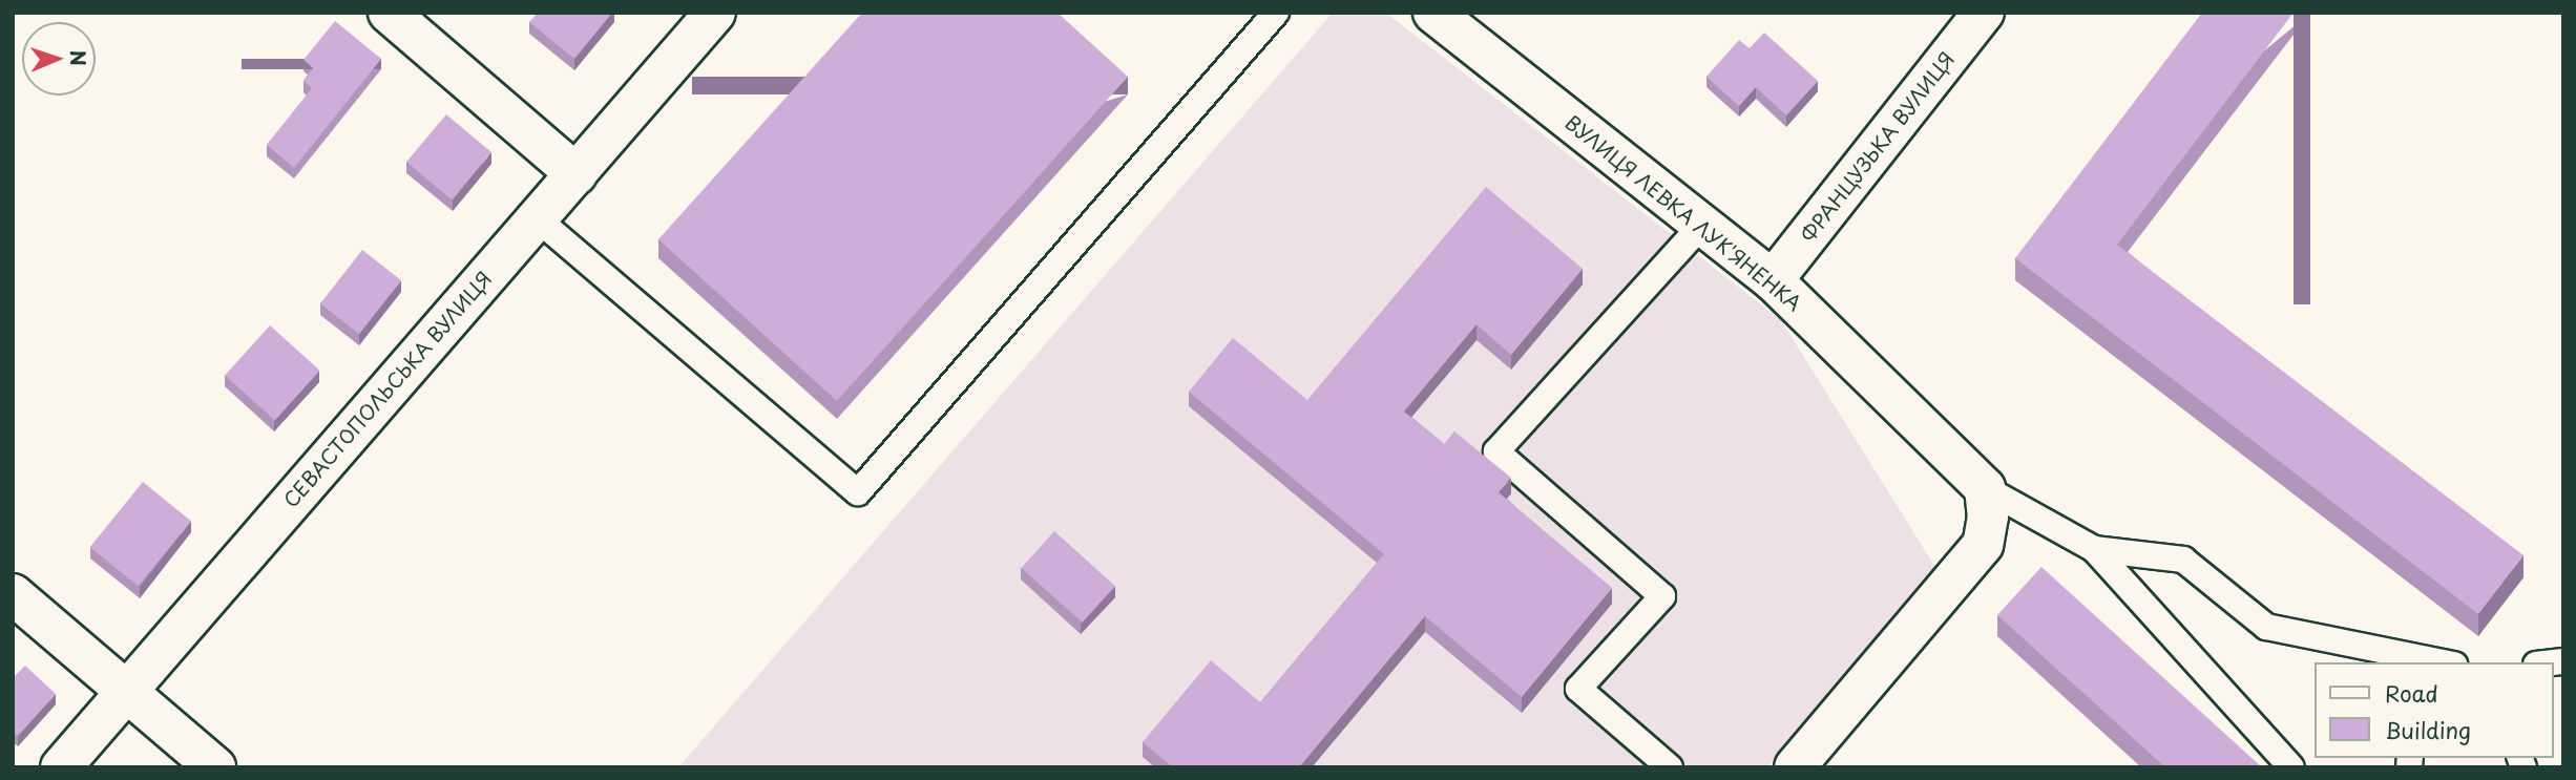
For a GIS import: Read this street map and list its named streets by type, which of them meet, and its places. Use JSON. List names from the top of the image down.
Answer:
{
  "streets": {
    "street": ["ФРАНЦУЗЬКА ВУЛИЦЯ", "ВУЛИЦЯ ЛЕВКА ЛУК'ЯНЕНКА", "СЕВАСТОПОЛЬСЬКА ВУЛИЦЯ"]
  },
  "crossings": [
    ["ФРАНЦУЗЬКА ВУЛИЦЯ", "ВУЛИЦЯ ЛЕВКА ЛУК'ЯНЕНКА"]
  ],
  "legend": ["Road", "Building"],
  "north": "right"
}
